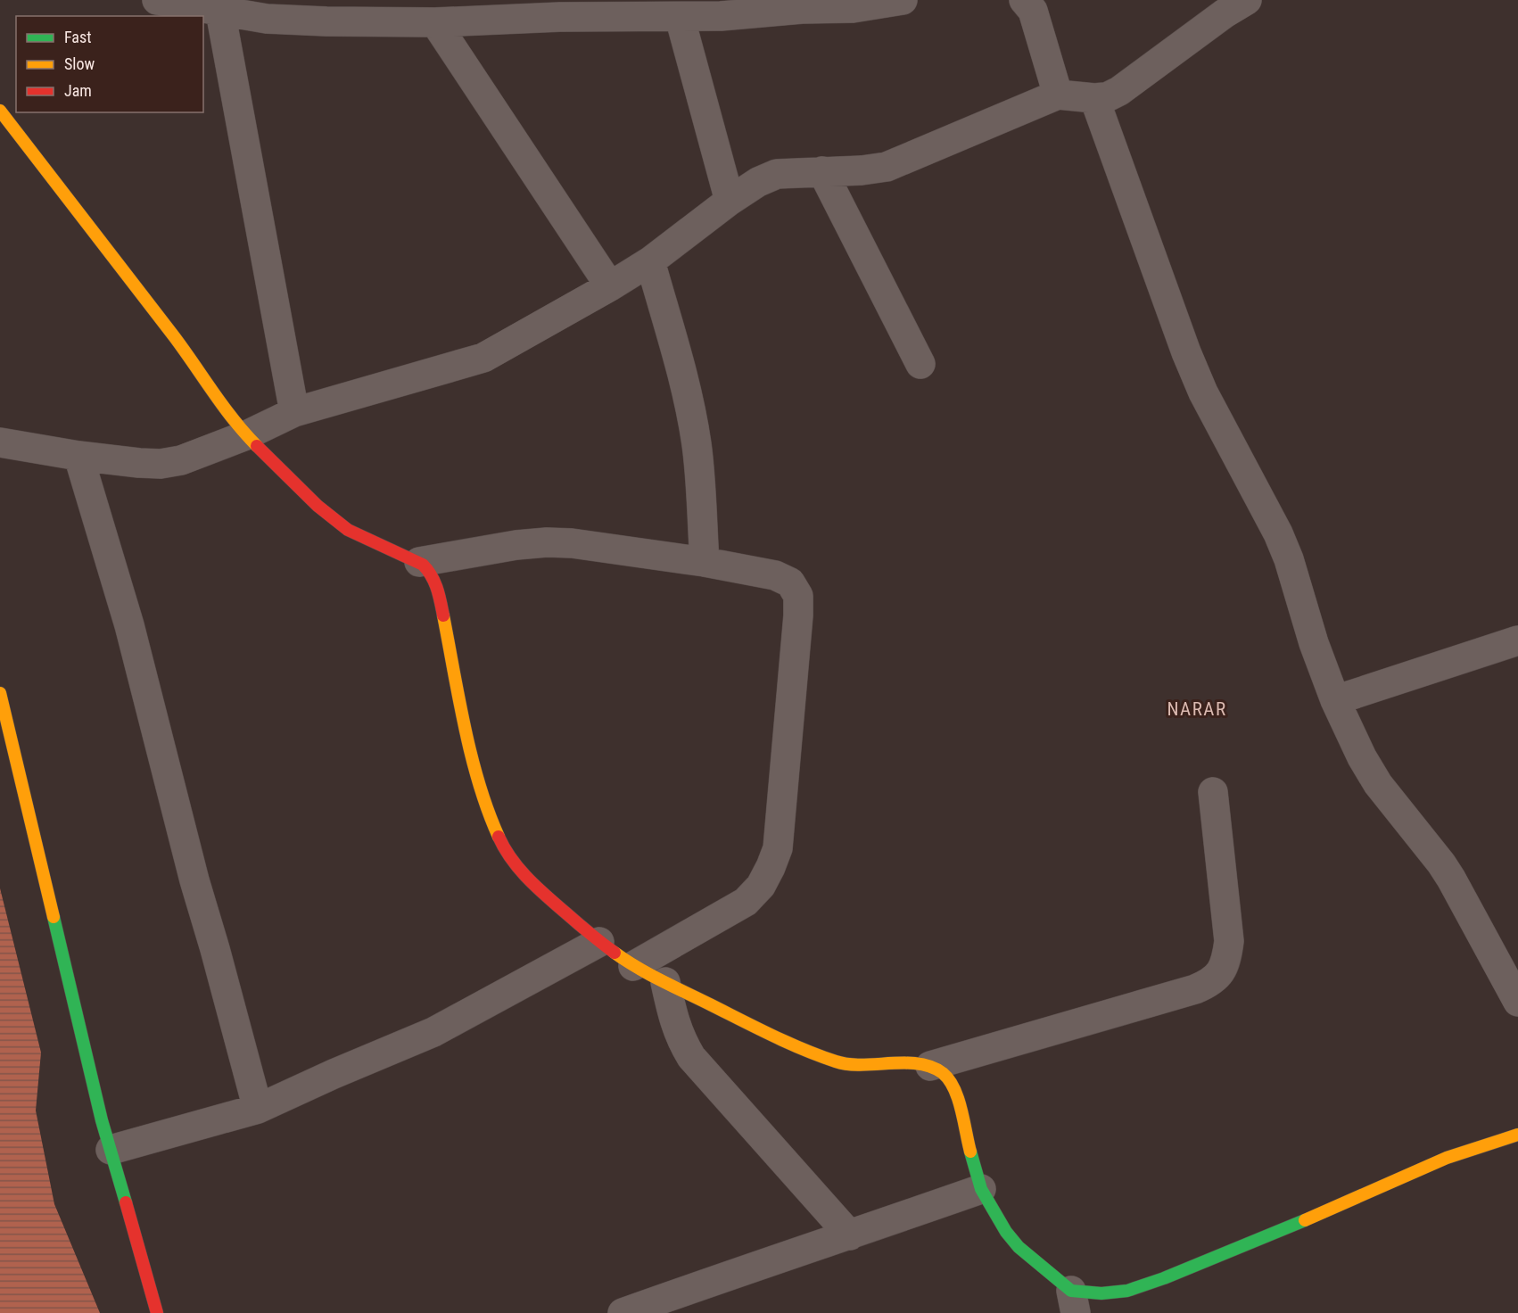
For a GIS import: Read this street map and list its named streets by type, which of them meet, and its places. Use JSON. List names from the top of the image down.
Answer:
{
  "districts": ["NARAR"],
  "legend": ["Fast", "Slow", "Jam"]
}
